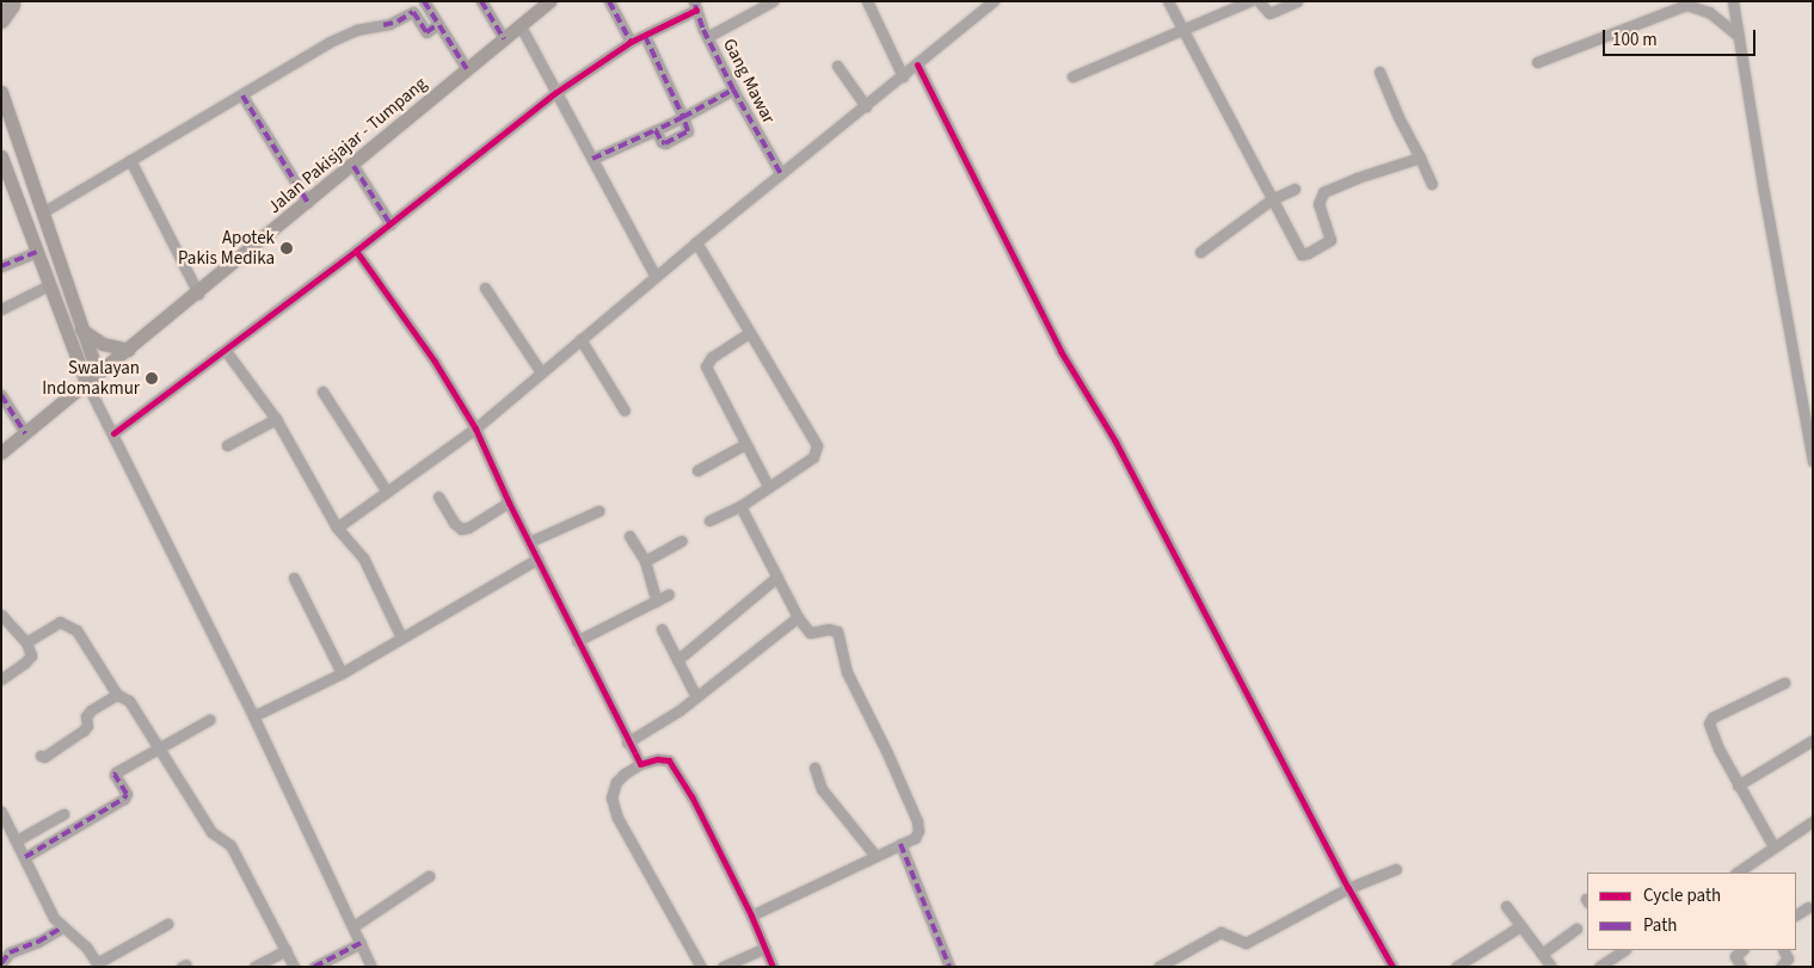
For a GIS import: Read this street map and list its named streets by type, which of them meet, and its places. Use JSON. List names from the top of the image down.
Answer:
{
  "streets": {
    "main road": ["Jalan Pakisjajar - Tumpang"],
    "street": ["Gang Mawar"]
  },
  "places": ["Apotek Pakis Medika", "Swalayan Indomakmur"],
  "legend": ["Cycle path", "Path"],
  "scale_bar": "100 m"
}
